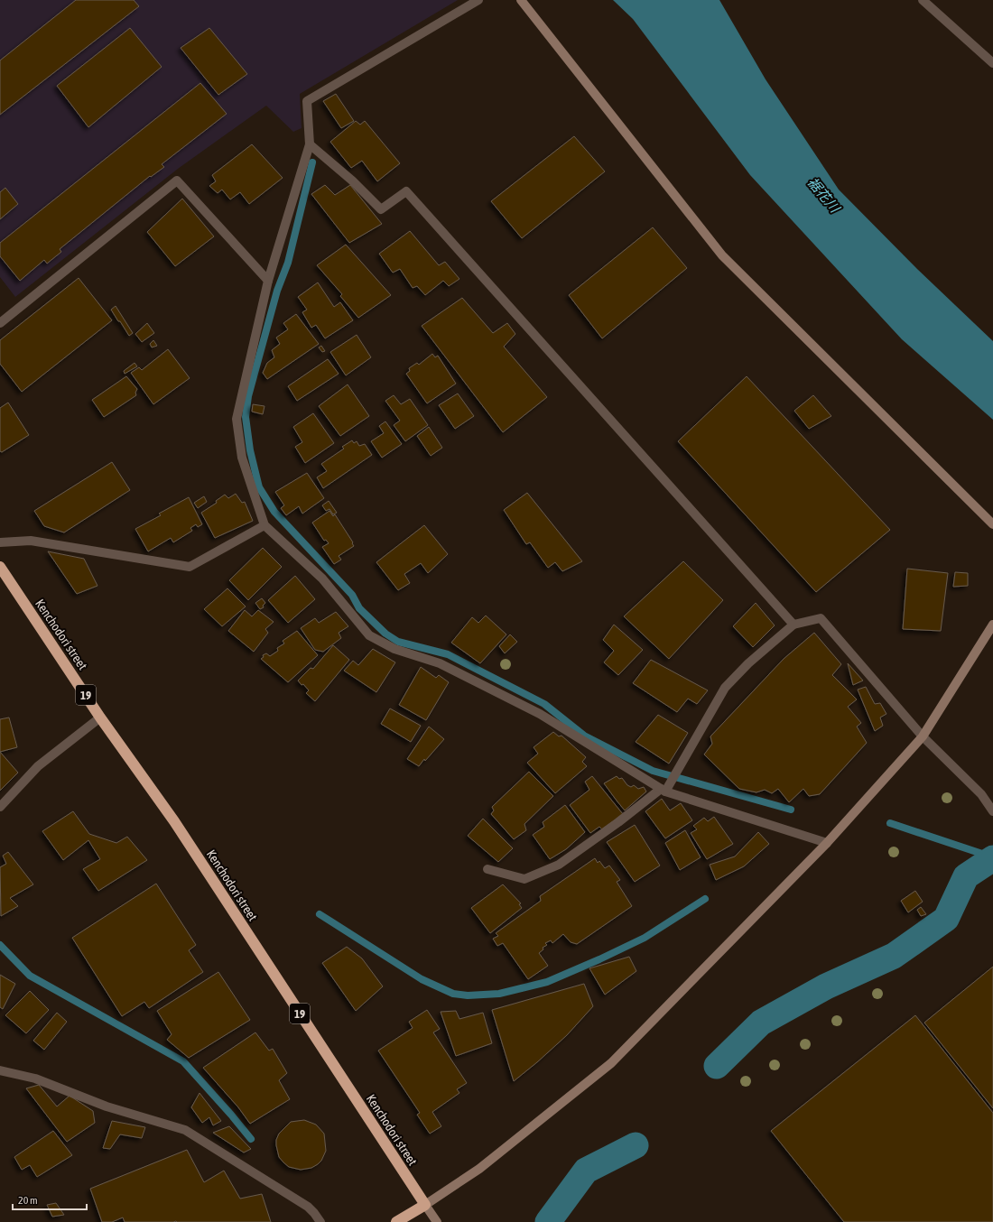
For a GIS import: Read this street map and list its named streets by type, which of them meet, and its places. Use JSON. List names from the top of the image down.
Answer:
{
  "streets": {
    "highway": ["Kenchodori street", "19"]
  },
  "water": ["裾花川"],
  "scale_bar": "20 m"
}
